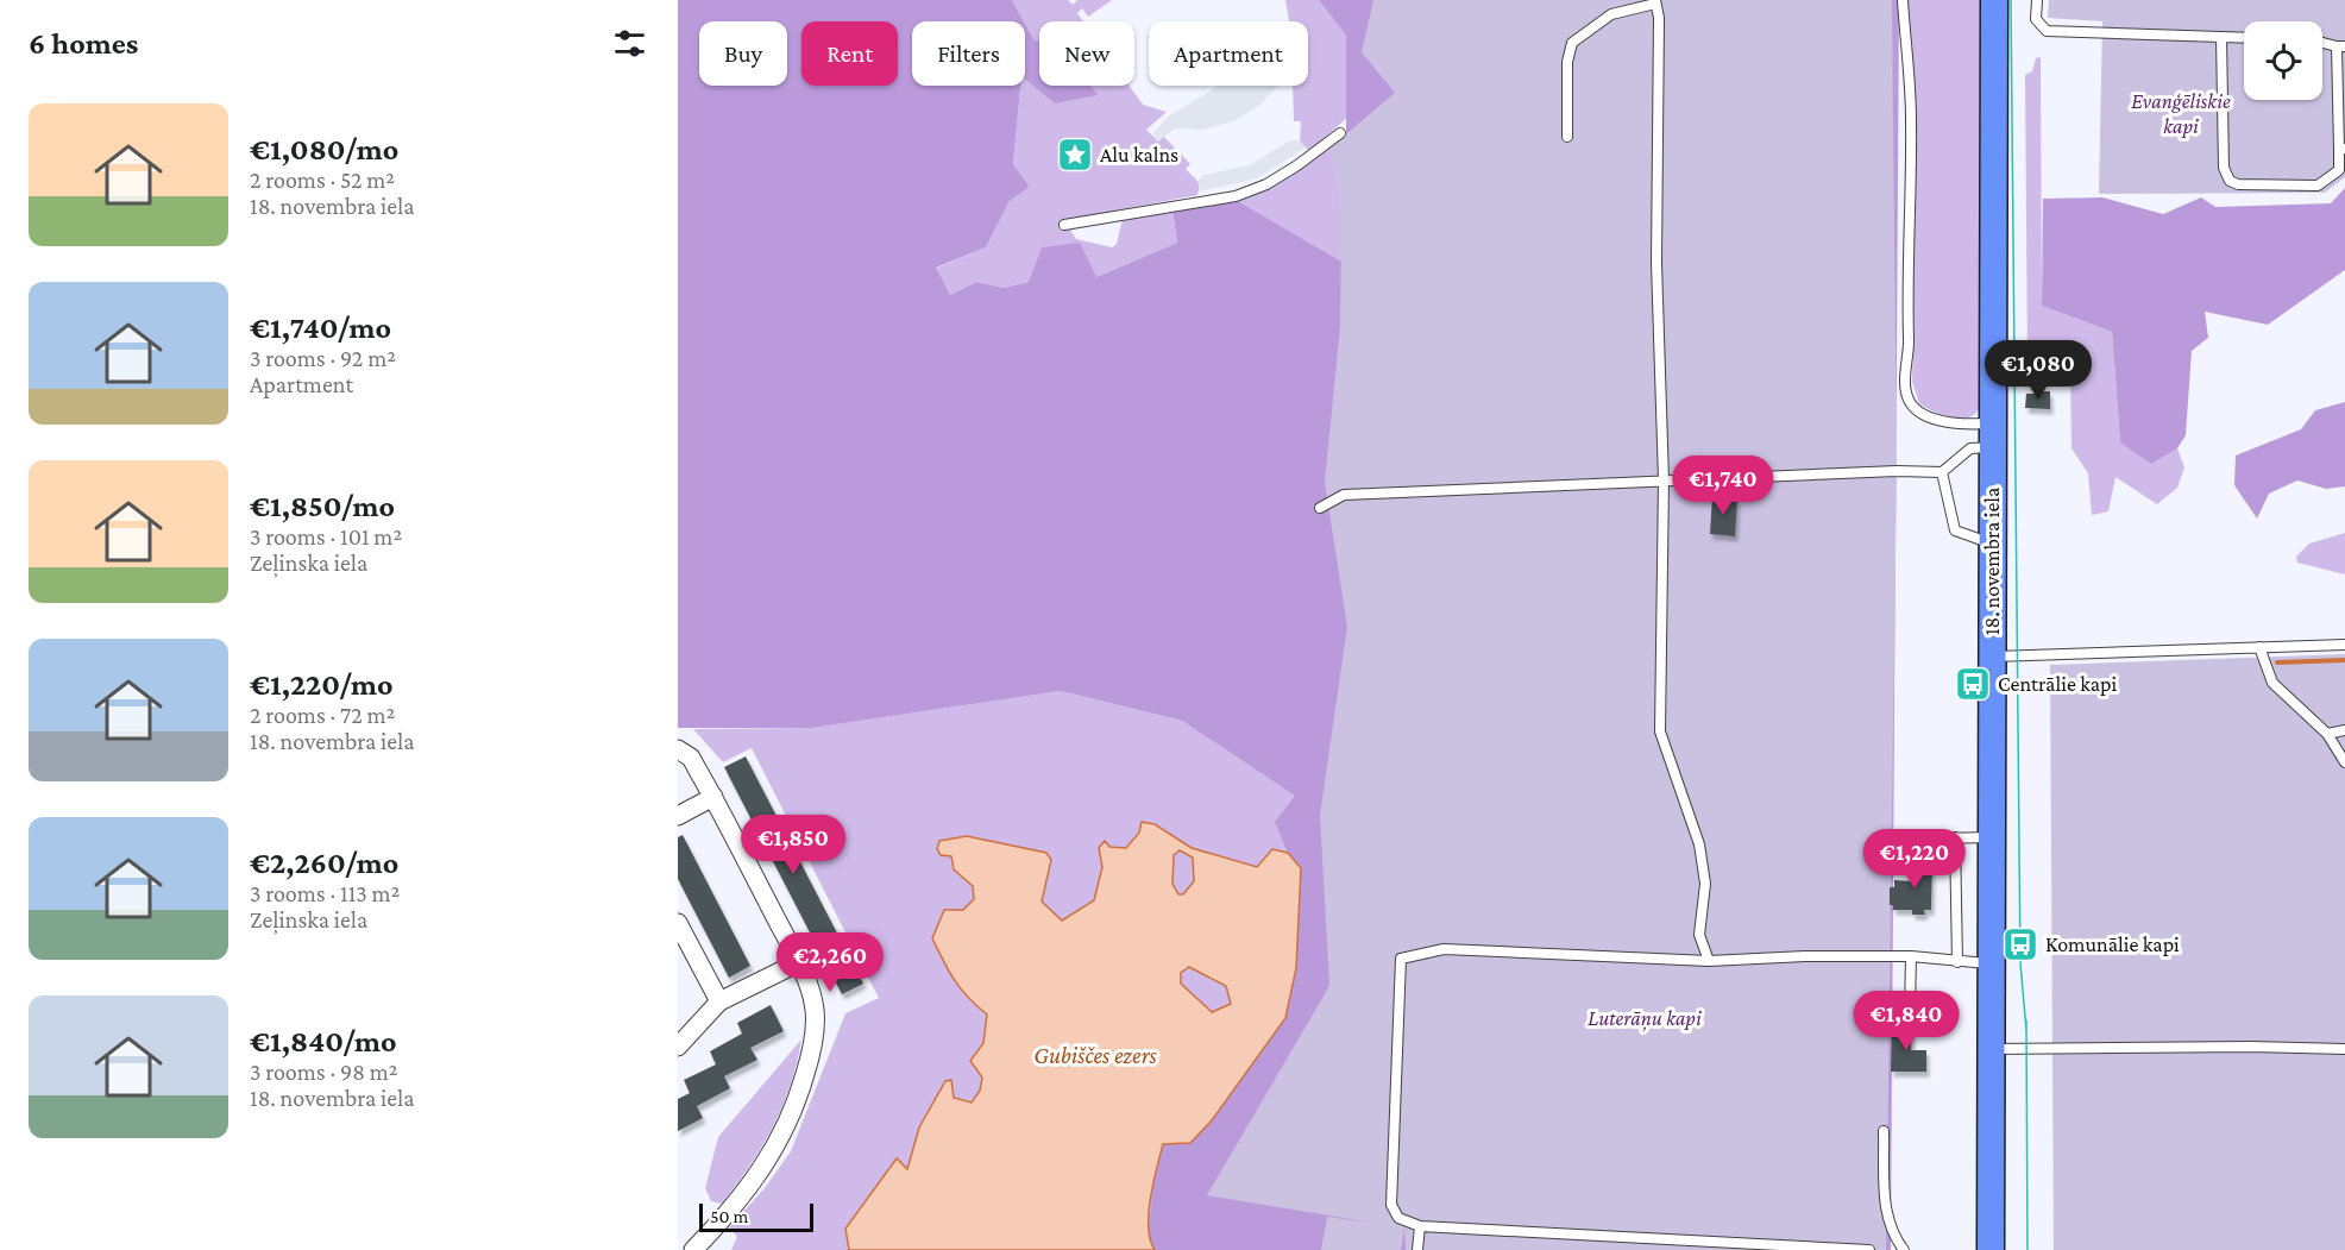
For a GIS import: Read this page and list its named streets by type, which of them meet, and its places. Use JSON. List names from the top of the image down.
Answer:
{
  "streets": {
    "main road": ["18. novembra iela"]
  },
  "water": ["Gubiščes ezers"],
  "parks": ["Evanģēliskie kapi", "Luterāņu kapi"],
  "places": {
    "place": ["Alu kalns"],
    "bus stop": ["Centrālie kapi", "Komunālie kapi"]
  },
  "scale_bar": "50 m",
  "page": {
    "heading": "6 homes",
    "chip": [
      "Buy",
      "Rent",
      "Filters",
      "New",
      "Apartment"
    ],
    "list": [
      {
        "name": "€1,080/mo",
        "note": "2 rooms · 52 m² · 18. novembra iela"
      },
      {
        "name": "€1,740/mo",
        "note": "3 rooms · 92 m² · Apartment"
      },
      {
        "name": "€1,850/mo",
        "note": "3 rooms · 101 m² · Zeļinska iela"
      },
      {
        "name": "€1,220/mo",
        "note": "2 rooms · 72 m² · 18. novembra iela"
      },
      {
        "name": "€2,260/mo",
        "note": "3 rooms · 113 m² · Zeļinska iela"
      },
      {
        "name": "€1,840/mo",
        "note": "3 rooms · 98 m² · 18. novembra iela"
      }
    ],
    "price": [
      "€1,080",
      "€1,740",
      "€1,850",
      "€1,220",
      "€2,260",
      "€1,840"
    ],
    "scale": "50 m"
  }
}
